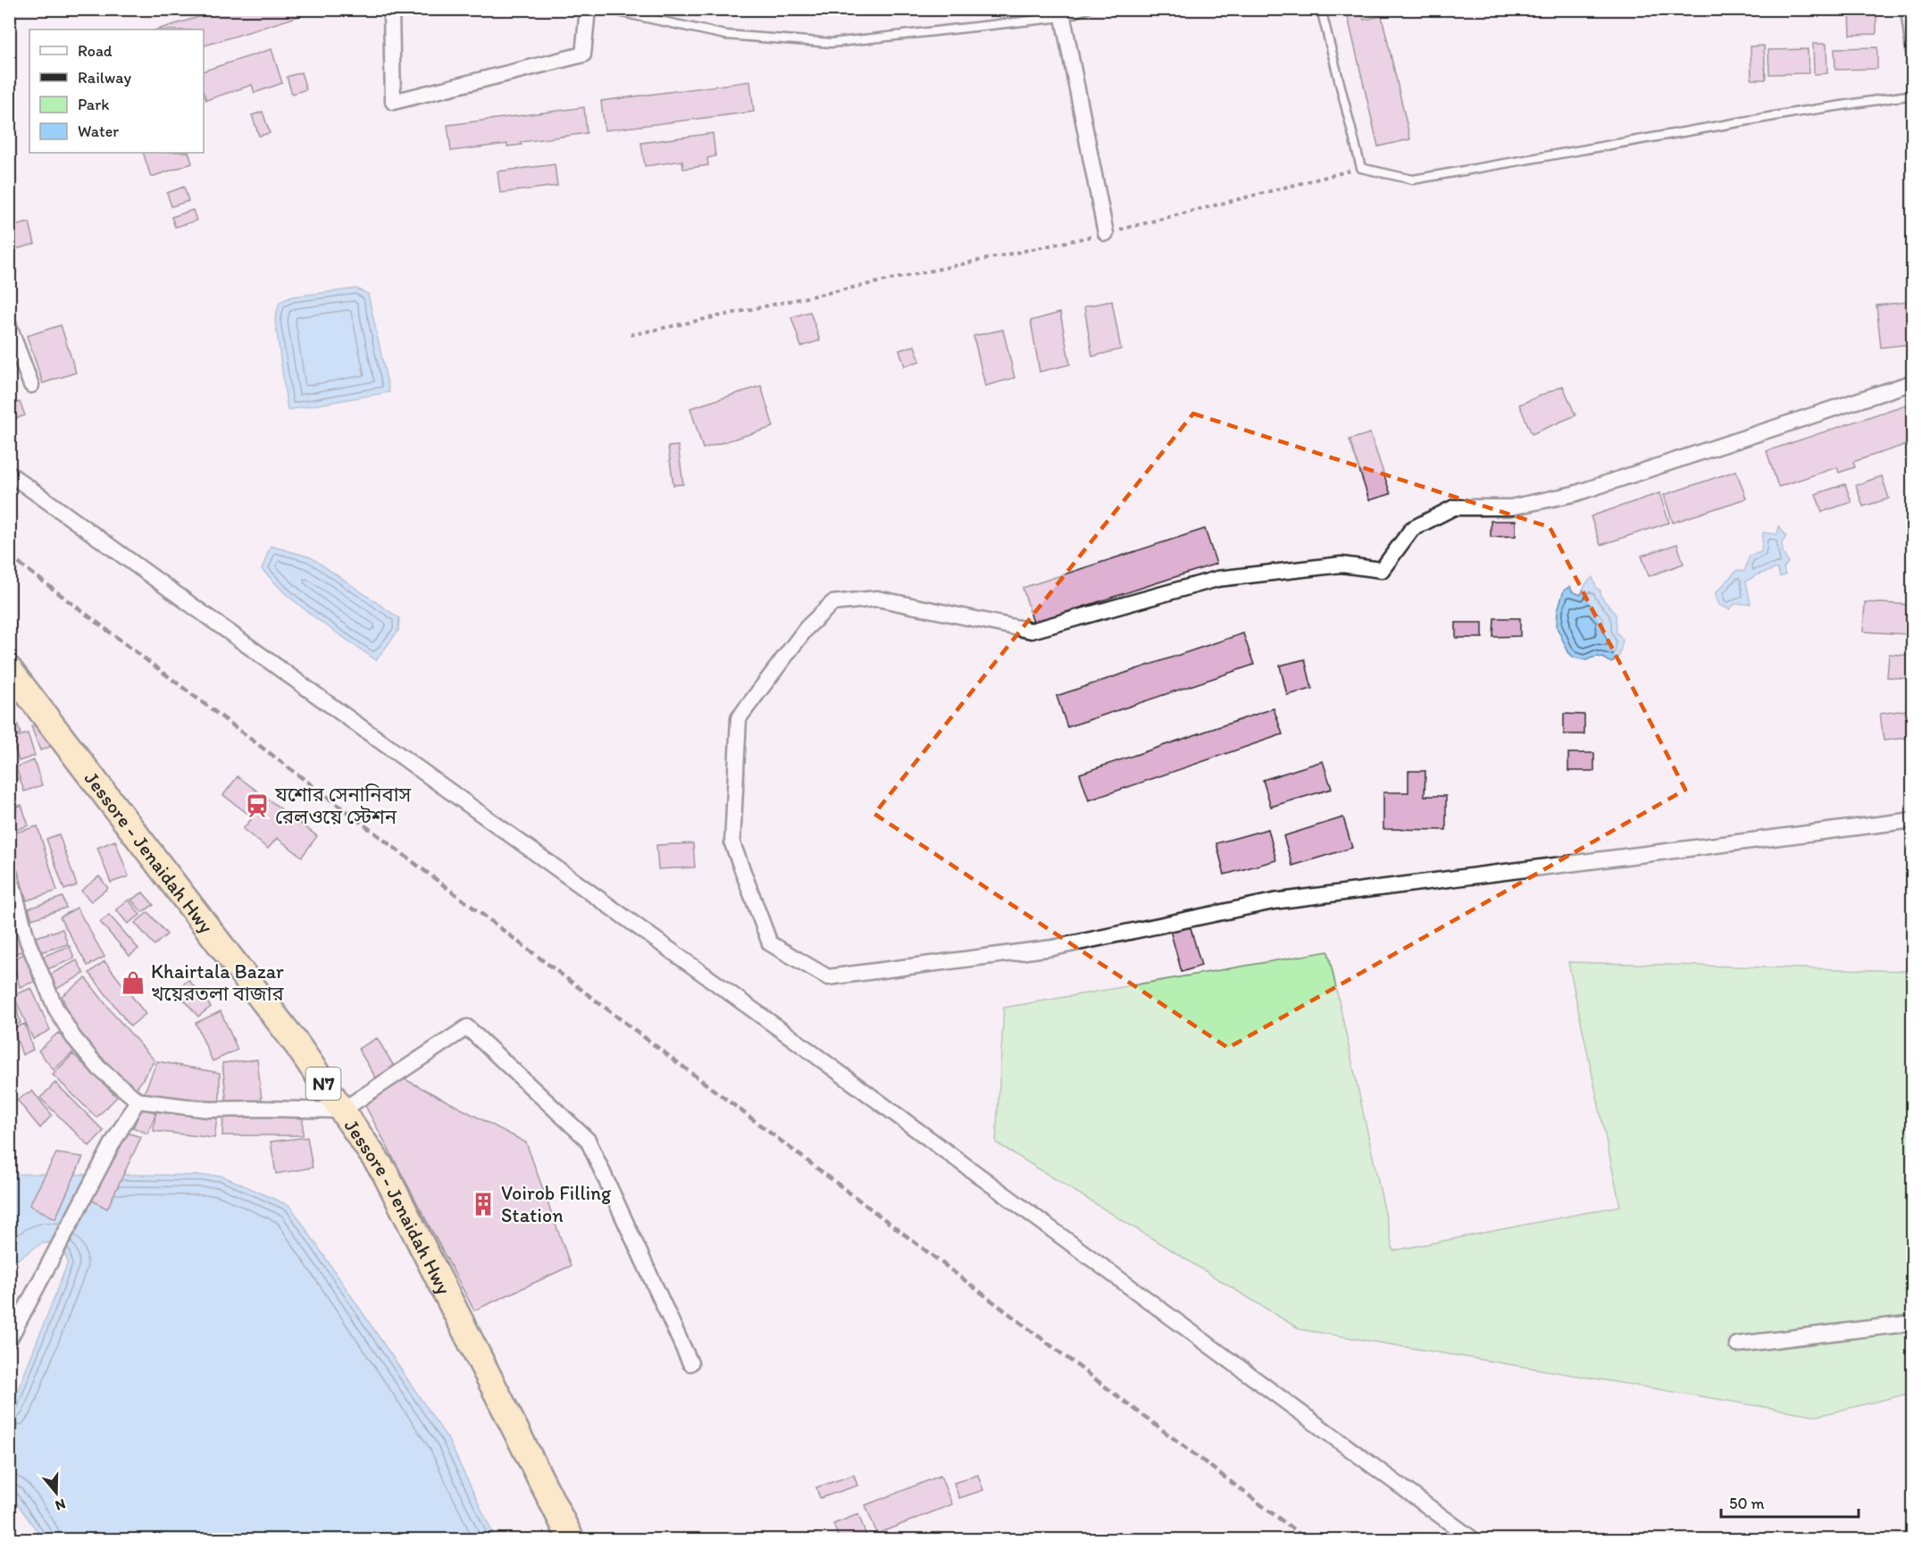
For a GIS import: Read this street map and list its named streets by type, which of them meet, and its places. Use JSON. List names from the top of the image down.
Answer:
{
  "streets": {
    "highway": ["Jessore - Jenaidah Hwy", "N7"]
  },
  "places": {
    "station": ["যশোর সেনানিবাস রেলওয়ে স্টেশন"],
    "shop": ["Khairtala Bazar খয়েরতলা বাজার"],
    "building": ["Voirob Filling Station"]
  },
  "legend": [
    "Road",
    "Railway",
    "Park",
    "Water"
  ],
  "scale_bar": "50 m",
  "north": "bottom"
}
